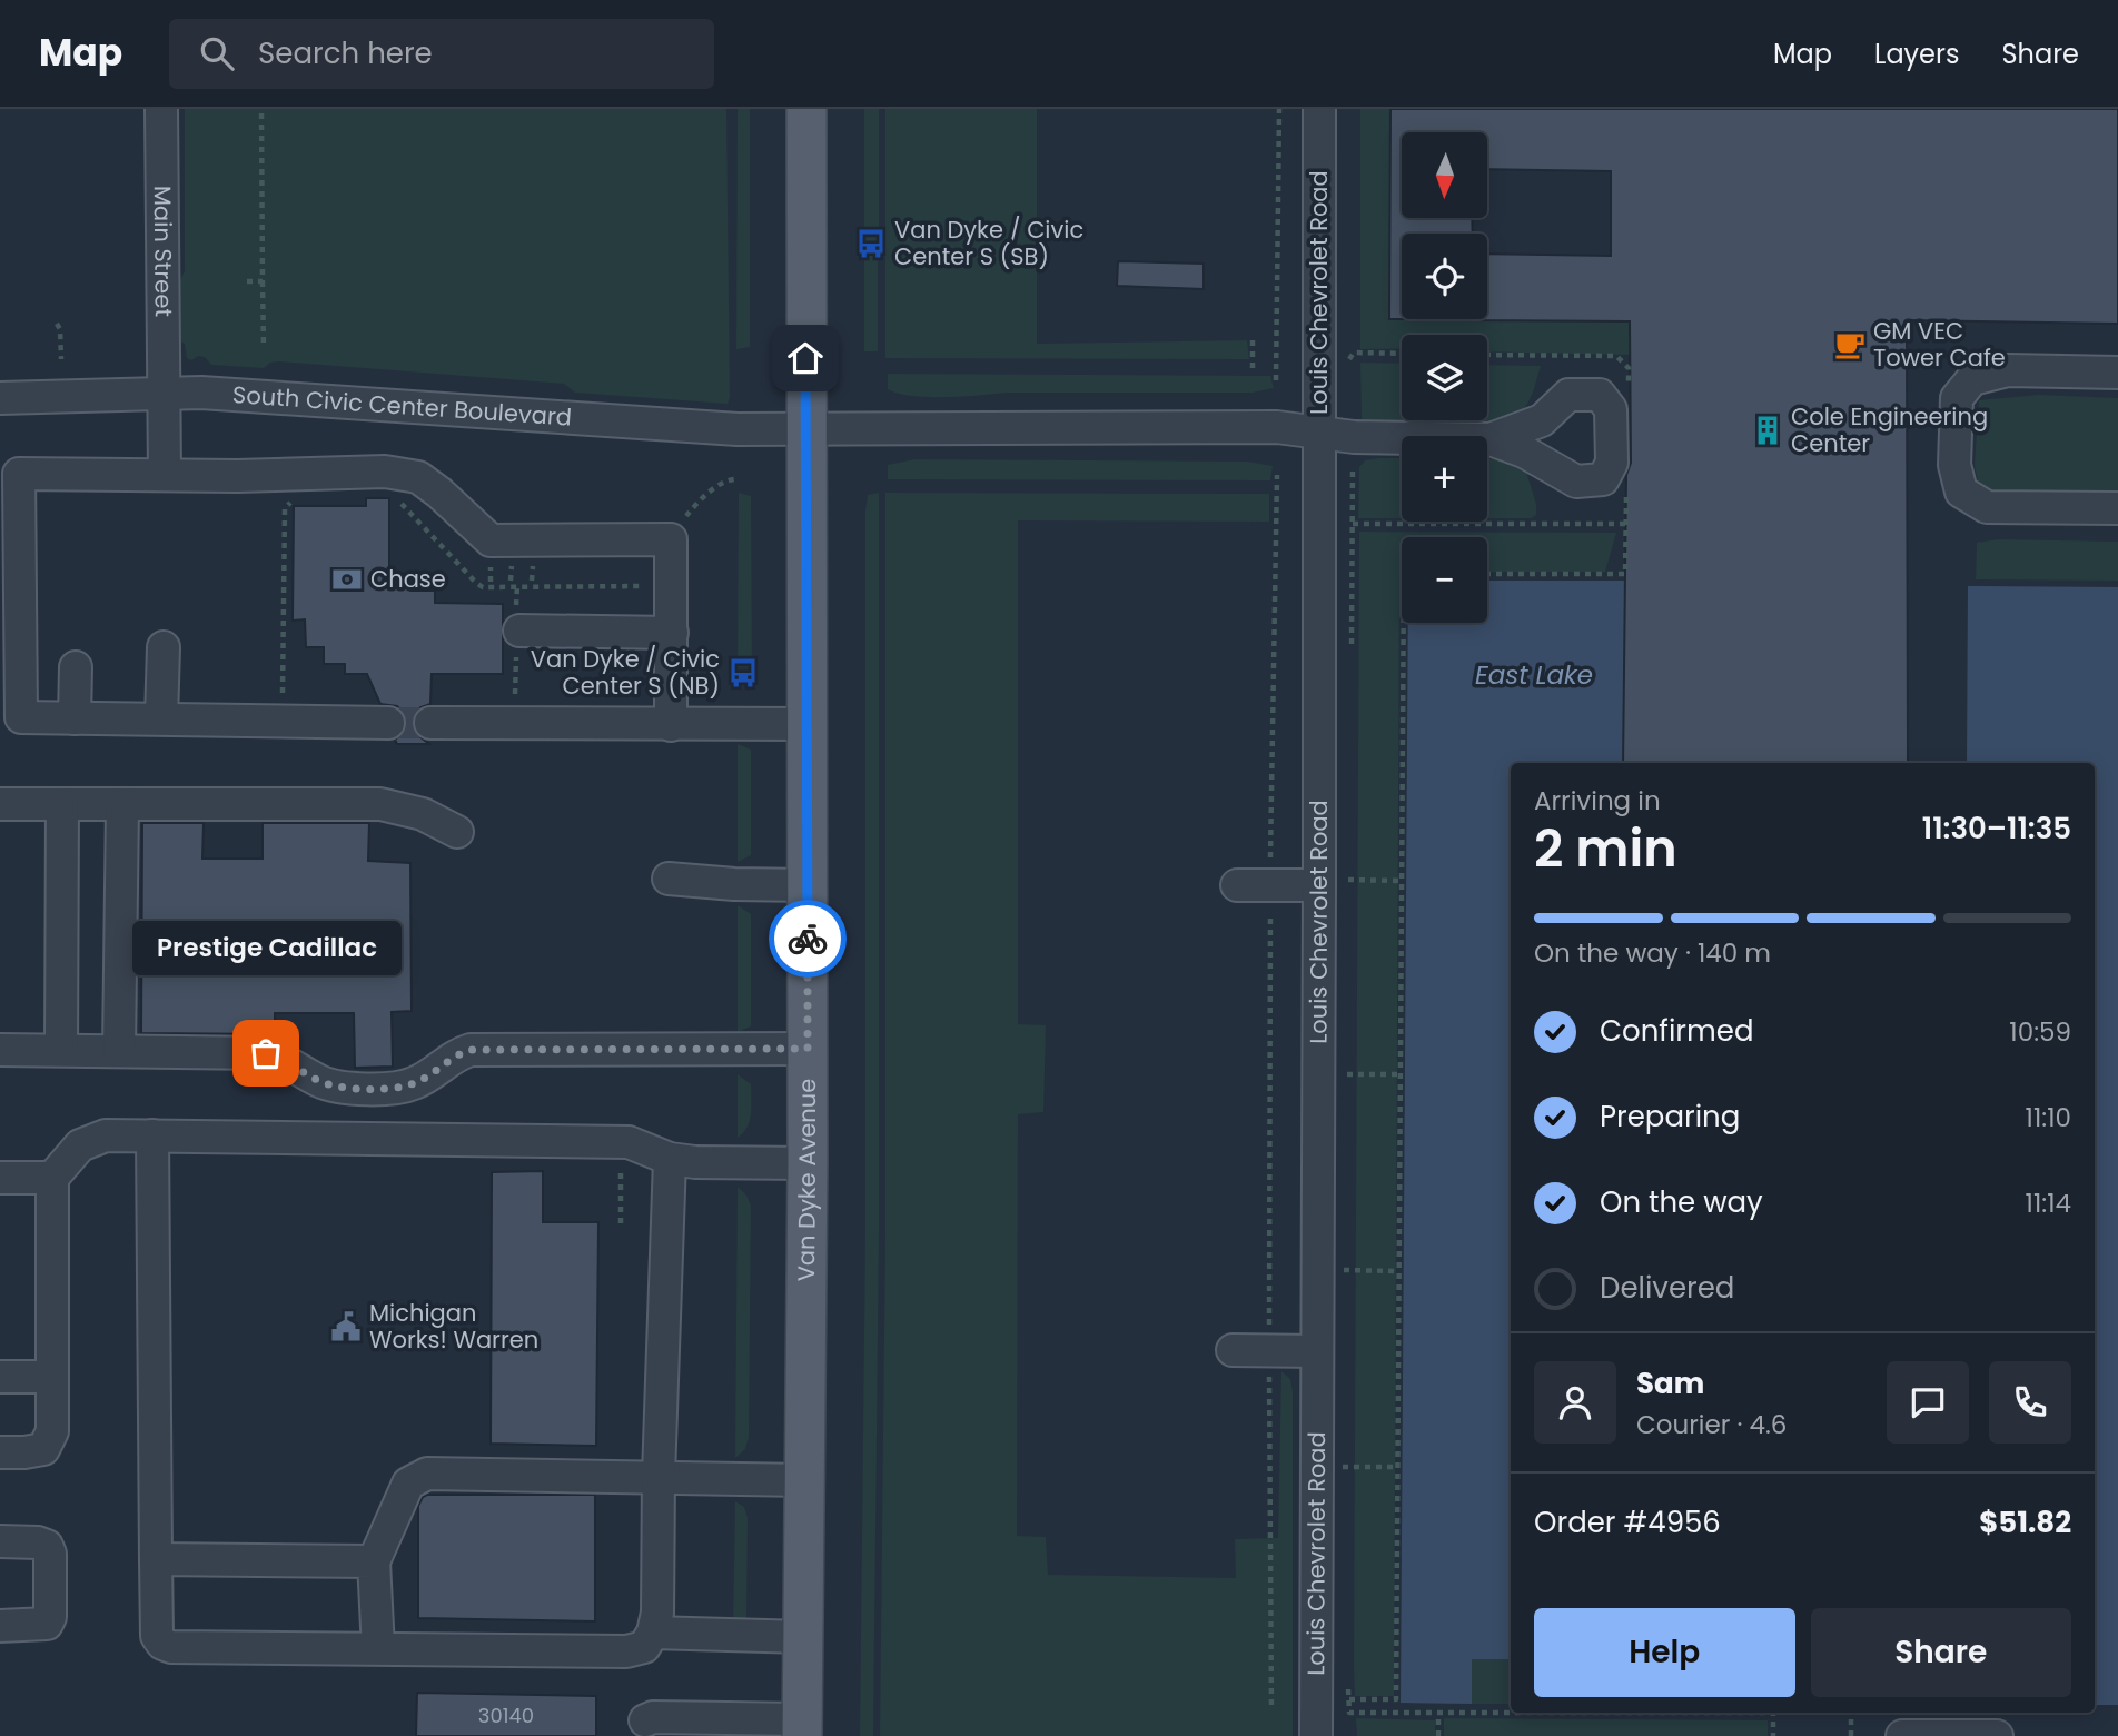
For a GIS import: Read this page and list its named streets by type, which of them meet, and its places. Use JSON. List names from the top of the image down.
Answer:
{
  "streets": {
    "main road": ["Van Dyke Avenue"],
    "street": ["Main Street", "Louis Chevrolet Road", "South Civic Center Boulevard"]
  },
  "crossings": [
    ["Main Street", "South Civic Center Boulevard"],
    ["Louis Chevrolet Road", "South Civic Center Boulevard"],
    ["South Civic Center Boulevard", "Van Dyke Avenue"]
  ],
  "water": ["East Lake"],
  "places": {
    "bus stop": ["Van Dyke / Civic Center S (SB)", "Van Dyke / Civic Center S (NB)"],
    "cafe": ["GM VEC Tower Cafe"],
    "building": ["Cole Engineering Center"],
    "bank": ["Chase"],
    "other": ["Prestige Cadillac"],
    "public building": ["Michigan Works! Warren"]
  },
  "house_numbers": ["30140"],
  "north": "bottom",
  "page": {
    "header": "Map",
    "search": "Search here",
    "nav": ["Map", "Layers", "Share"],
    "map_buttons": ["+", "−"],
    "heading": ["2 min", "Arriving in", "11:30–11:35"],
    "panel": [
      "Sam",
      "Courier · 4.6",
      "Order #4956",
      "$51.82"
    ],
    "bar": "On the way · 140 m",
    "bubble": "Prestige Cadillac",
    "list": [
      ["Confirmed", "10:59"],
      ["Preparing", "11:10"],
      ["On the way", "11:14"],
      "Delivered"
    ],
    "buttons": ["Help", "Share"]
  }
}
